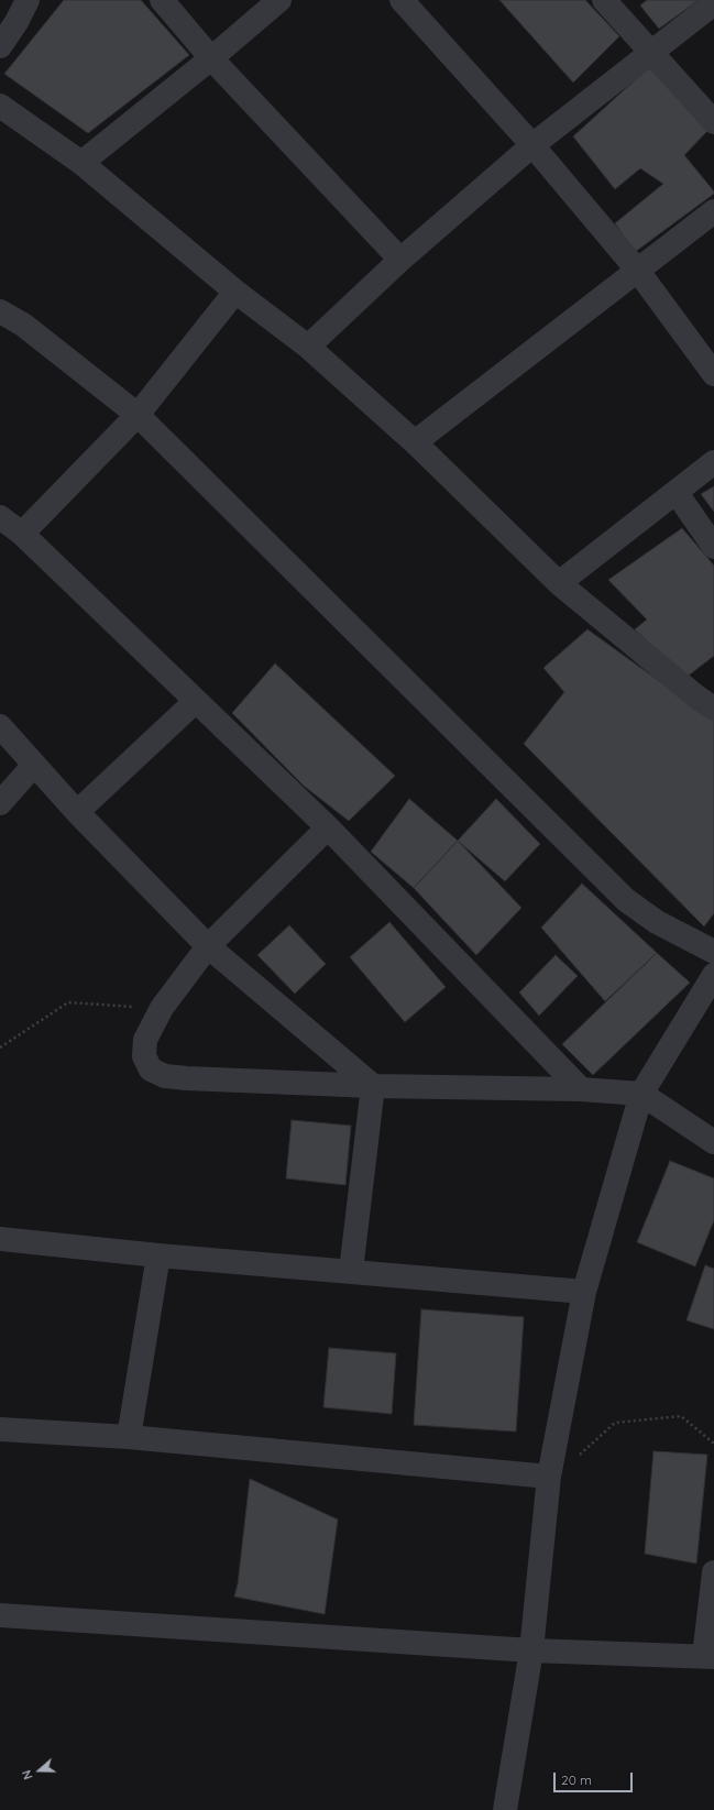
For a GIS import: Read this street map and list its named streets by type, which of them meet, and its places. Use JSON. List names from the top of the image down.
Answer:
{
  "scale_bar": "20 m",
  "north": "left"
}
